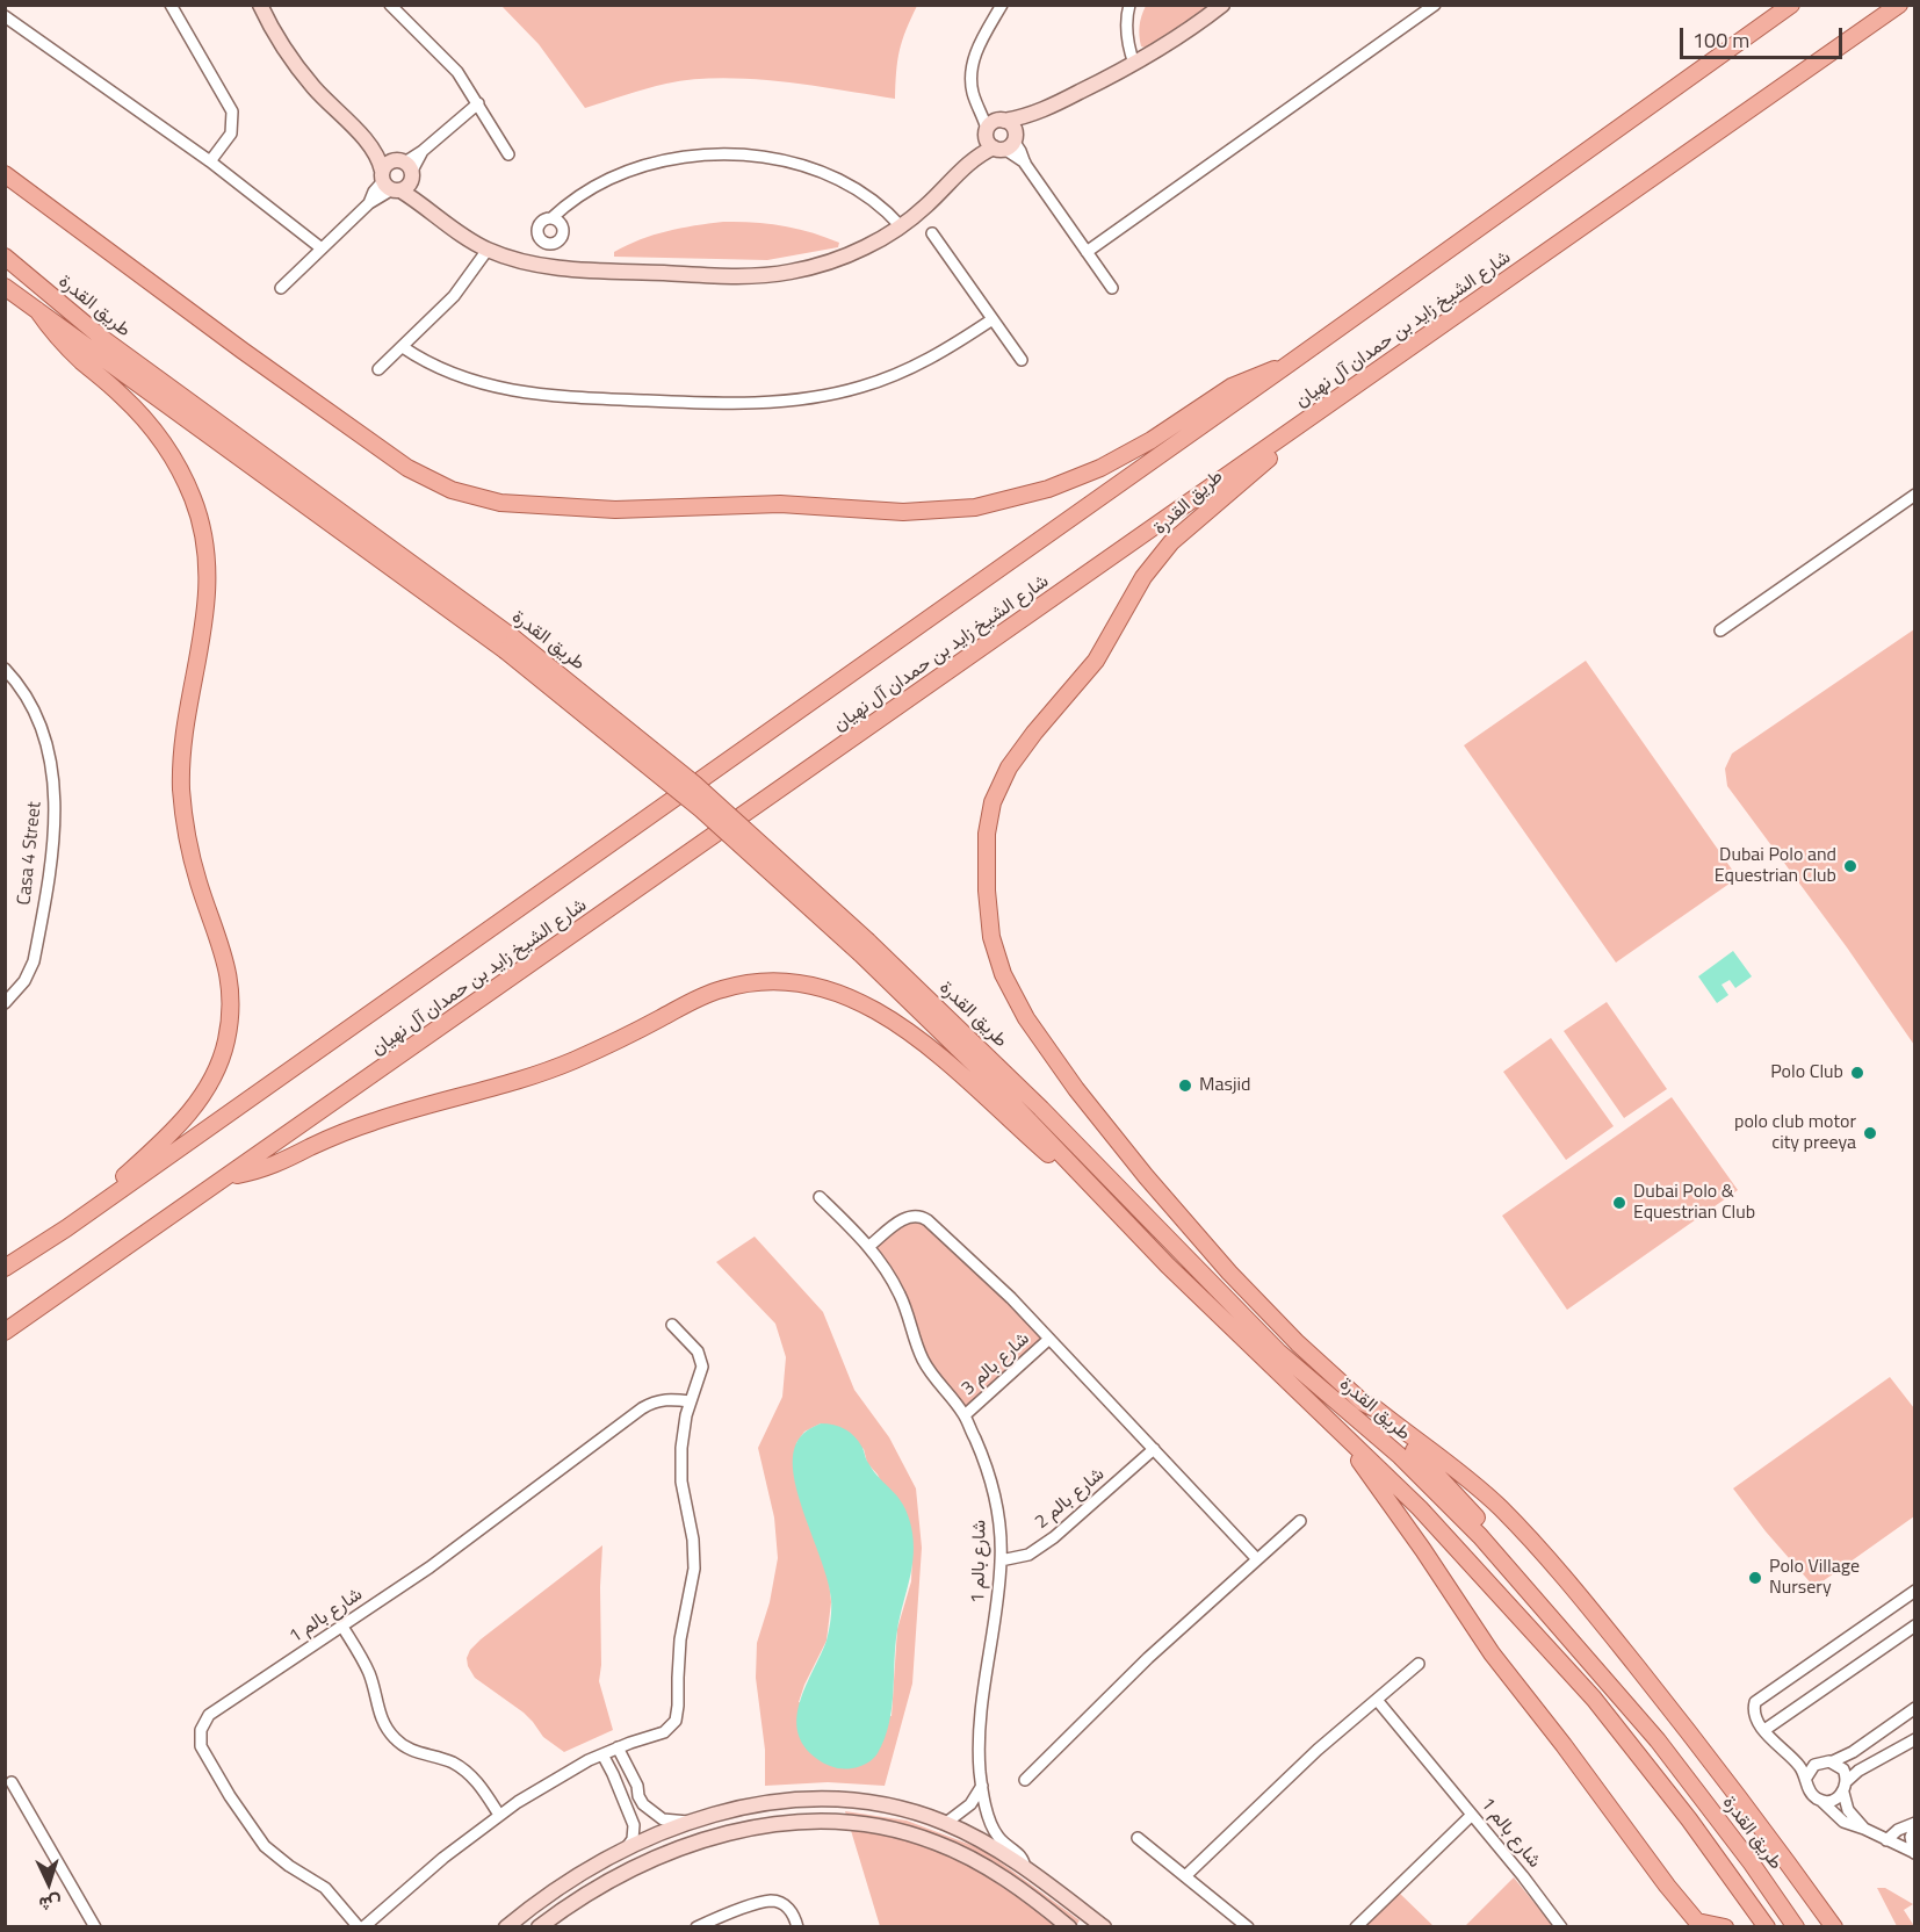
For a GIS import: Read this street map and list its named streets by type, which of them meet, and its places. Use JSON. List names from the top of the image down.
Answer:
{
  "streets": {
    "main road": ["طريق القدرة", "شارع الشيخ زايد بن حمدان آل نهيان"],
    "street": [
      "Casa 4 Street",
      "شارع بالم 3",
      "شارع بالم 2",
      "شارع بالم 1"
    ]
  },
  "crossings": [
    ["طريق القدرة", "شارع الشيخ زايد بن حمدان آل نهيان"],
    ["شارع بالم 3", "شارع بالم 1"],
    ["شارع بالم 2", "شارع بالم 1"]
  ],
  "places": [
    "Dubai Polo and Equestrian Club",
    "Polo Club",
    "Masjid",
    "polo club motor city preeya",
    "Dubai Polo & Equestrian Club",
    "Polo Village Nursery"
  ],
  "scale_bar": "100 m",
  "north": "bottom"
}
